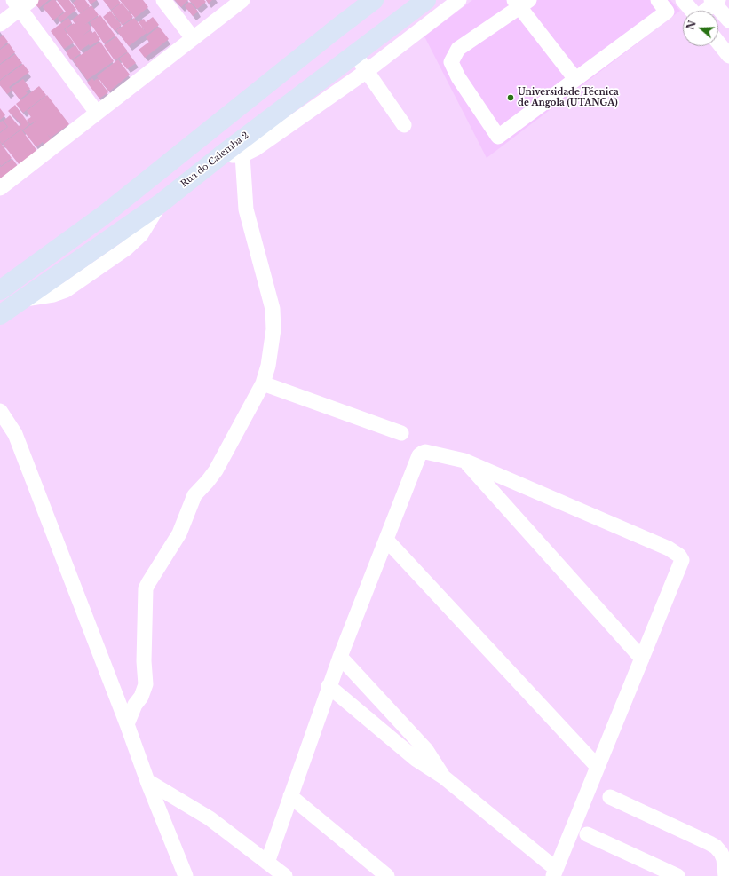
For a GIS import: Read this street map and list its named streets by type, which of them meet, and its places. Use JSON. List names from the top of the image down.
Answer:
{
  "streets": {
    "main road": ["Rua do Calemba 2"]
  },
  "places": ["Universidade Técnica de Angola (UTANGA)"],
  "north": "left"
}
